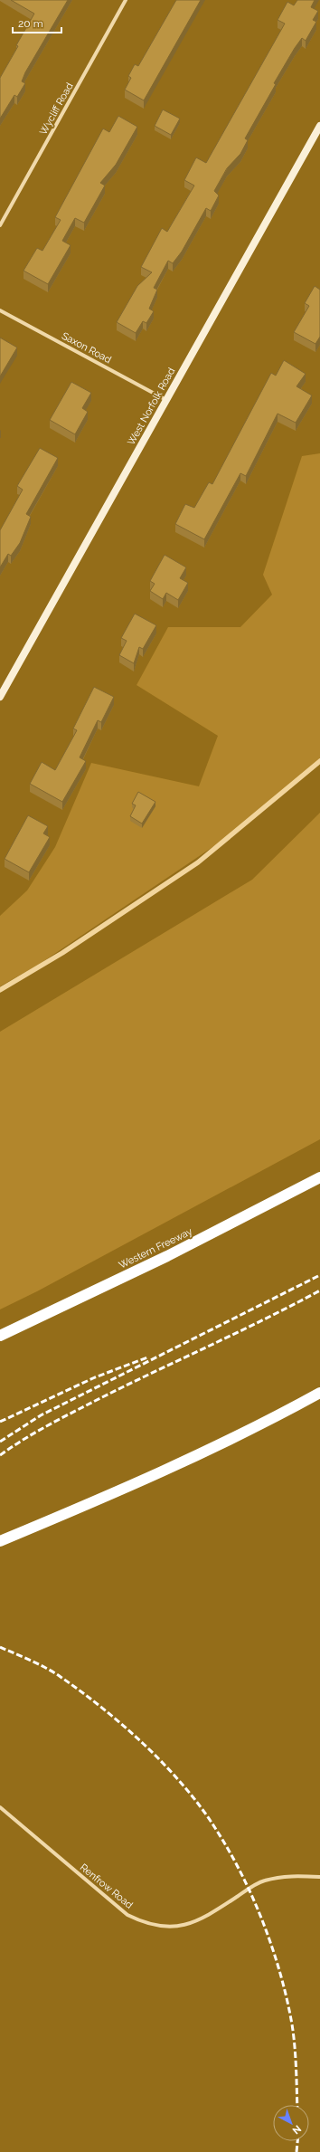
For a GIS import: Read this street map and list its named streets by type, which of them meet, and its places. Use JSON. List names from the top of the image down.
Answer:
{
  "streets": {
    "highway": ["Western Freeway"],
    "street": [
      "Wycliff Road",
      "Saxon Road",
      "West Norfolk Road",
      "Renfrow Road"
    ]
  },
  "crossings": [
    ["Saxon Road", "West Norfolk Road"]
  ],
  "scale_bar": "20 m",
  "north": "bottom right"
}
